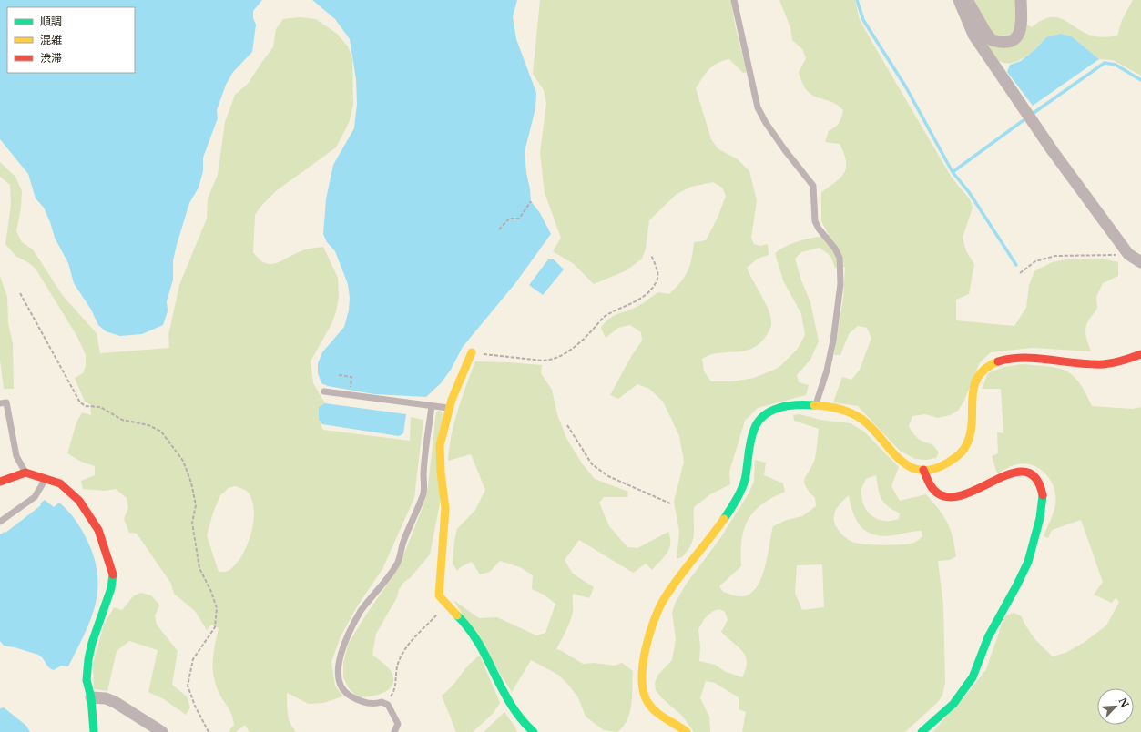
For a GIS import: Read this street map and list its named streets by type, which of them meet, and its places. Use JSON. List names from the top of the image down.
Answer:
{
  "legend": ["順調", "混雑", "渋滞"],
  "north": "top right"
}
